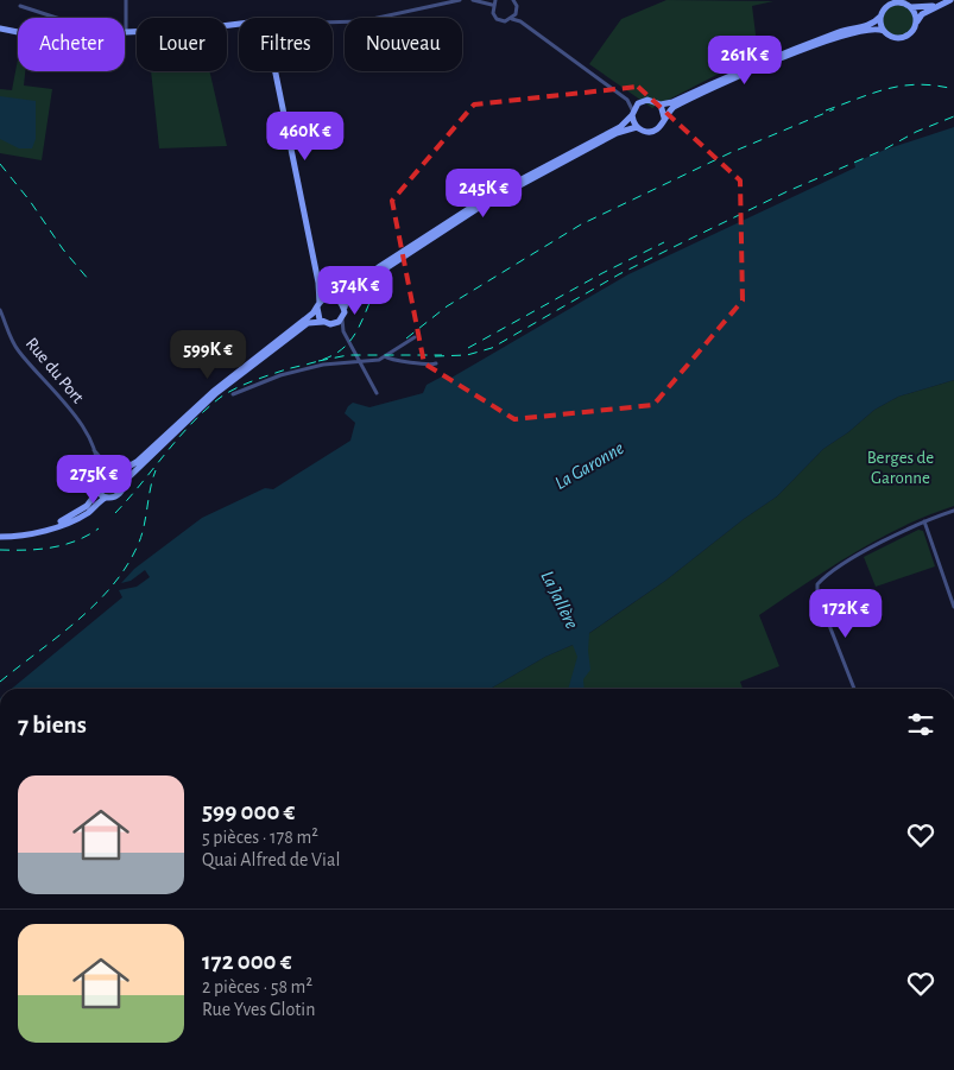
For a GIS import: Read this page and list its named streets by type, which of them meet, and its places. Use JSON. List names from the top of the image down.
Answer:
{
  "streets": {
    "street": ["Rue du Port"]
  },
  "water": ["La Garonne", "La Jallère"],
  "parks": ["Berges de Garonne"],
  "page": {
    "chip": [
      "Acheter",
      "Louer",
      "Filtres",
      "Nouveau"
    ],
    "price": [
      "261K €",
      "460K €",
      "245K €",
      "374K €",
      "599K €",
      "275K €",
      "172K €"
    ],
    "heading": "7 biens",
    "list": [
      {
        "name": "599 000 €",
        "note": "5 pièces · 178 m² · Quai Alfred de Vial"
      },
      {
        "name": "172 000 €",
        "note": "2 pièces · 58 m² · Rue Yves Glotin"
      }
    ]
  }
}
